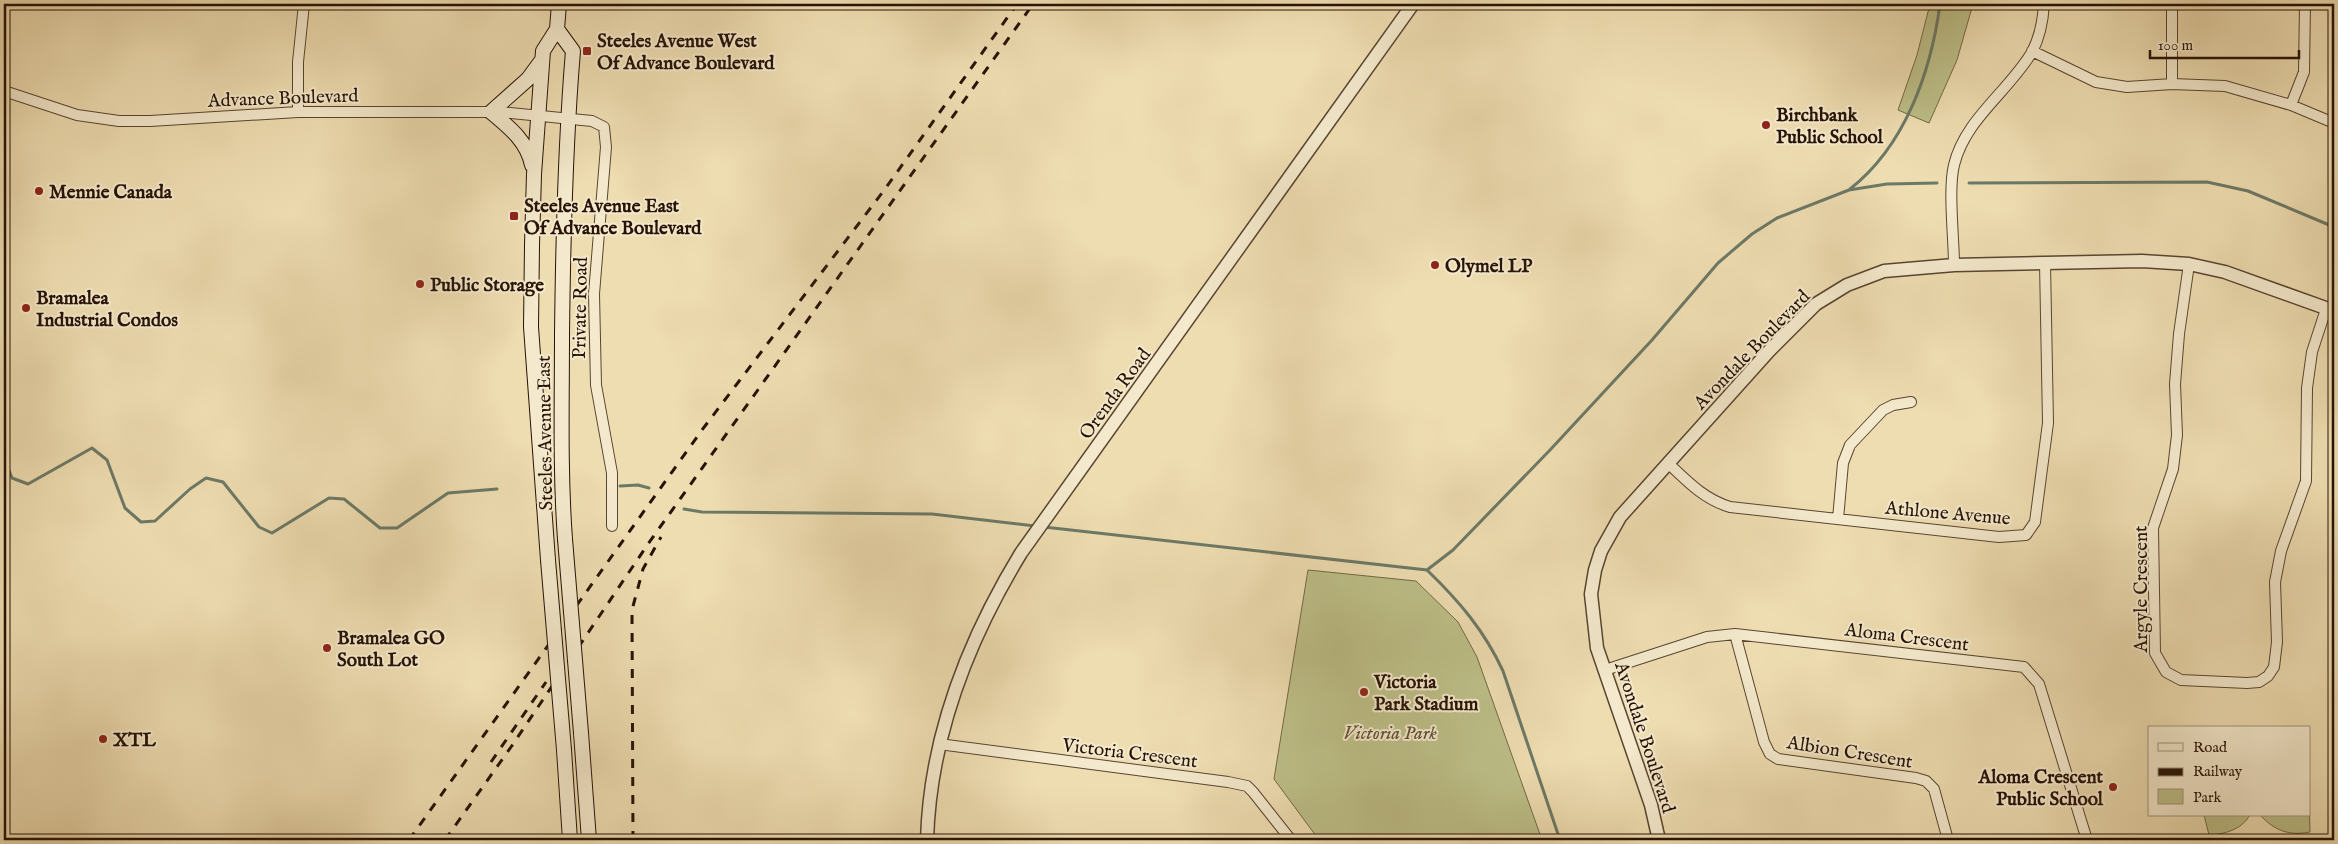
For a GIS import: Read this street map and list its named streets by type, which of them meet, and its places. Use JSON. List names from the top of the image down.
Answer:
{
  "streets": {
    "main road": ["Steeles Avenue East"],
    "street": [
      "Advance Boulevard",
      "Private Road",
      "Avondale Boulevard",
      "Orenda Road",
      "Athlone Avenue",
      "Argyle Crescent",
      "Aloma Crescent",
      "Albion Crescent",
      "Victoria Crescent"
    ]
  },
  "crossings": [
    ["Advance Boulevard", "Private Road"],
    ["Advance Boulevard", "Steeles Avenue East"],
    ["Private Road", "Steeles Avenue East"],
    ["Avondale Boulevard", "Athlone Avenue"],
    ["Avondale Boulevard", "Argyle Crescent"],
    ["Avondale Boulevard", "Aloma Crescent"],
    ["Orenda Road", "Victoria Crescent"],
    ["Aloma Crescent", "Albion Crescent"]
  ],
  "parks": ["Victoria Park"],
  "places": {
    "transit": ["Steeles Avenue West Of Advance Boulevard", "Steeles Avenue East Of Advance Boulevard"],
    "other": [
      "Birchbank Public School",
      "Mennie Canada",
      "Olymel LP",
      "Public Storage",
      "Bramalea Industrial Condos",
      "Bramalea GO South Lot",
      "Victoria Park Stadium",
      "XTL",
      "Aloma Crescent Public School"
    ]
  },
  "legend": ["Road", "Railway", "Park"],
  "scale_bar": "100 m"
}
